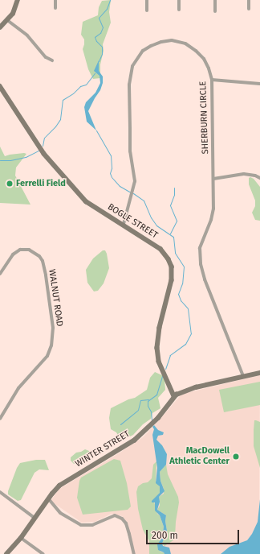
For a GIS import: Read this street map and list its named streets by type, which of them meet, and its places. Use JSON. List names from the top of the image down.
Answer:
{
  "streets": {
    "street": [
      "SHERBURN CIRCLE",
      "BOGLE STREET",
      "WALNUT ROAD",
      "WINTER STREET"
    ]
  },
  "crossings": [
    ["SHERBURN CIRCLE", "BOGLE STREET"],
    ["SHERBURN CIRCLE", "WINTER STREET"],
    ["BOGLE STREET", "WINTER STREET"]
  ],
  "places": ["Ferrelli Field", "MacDowell Athletic Center"],
  "scale_bar": "200 m"
}
